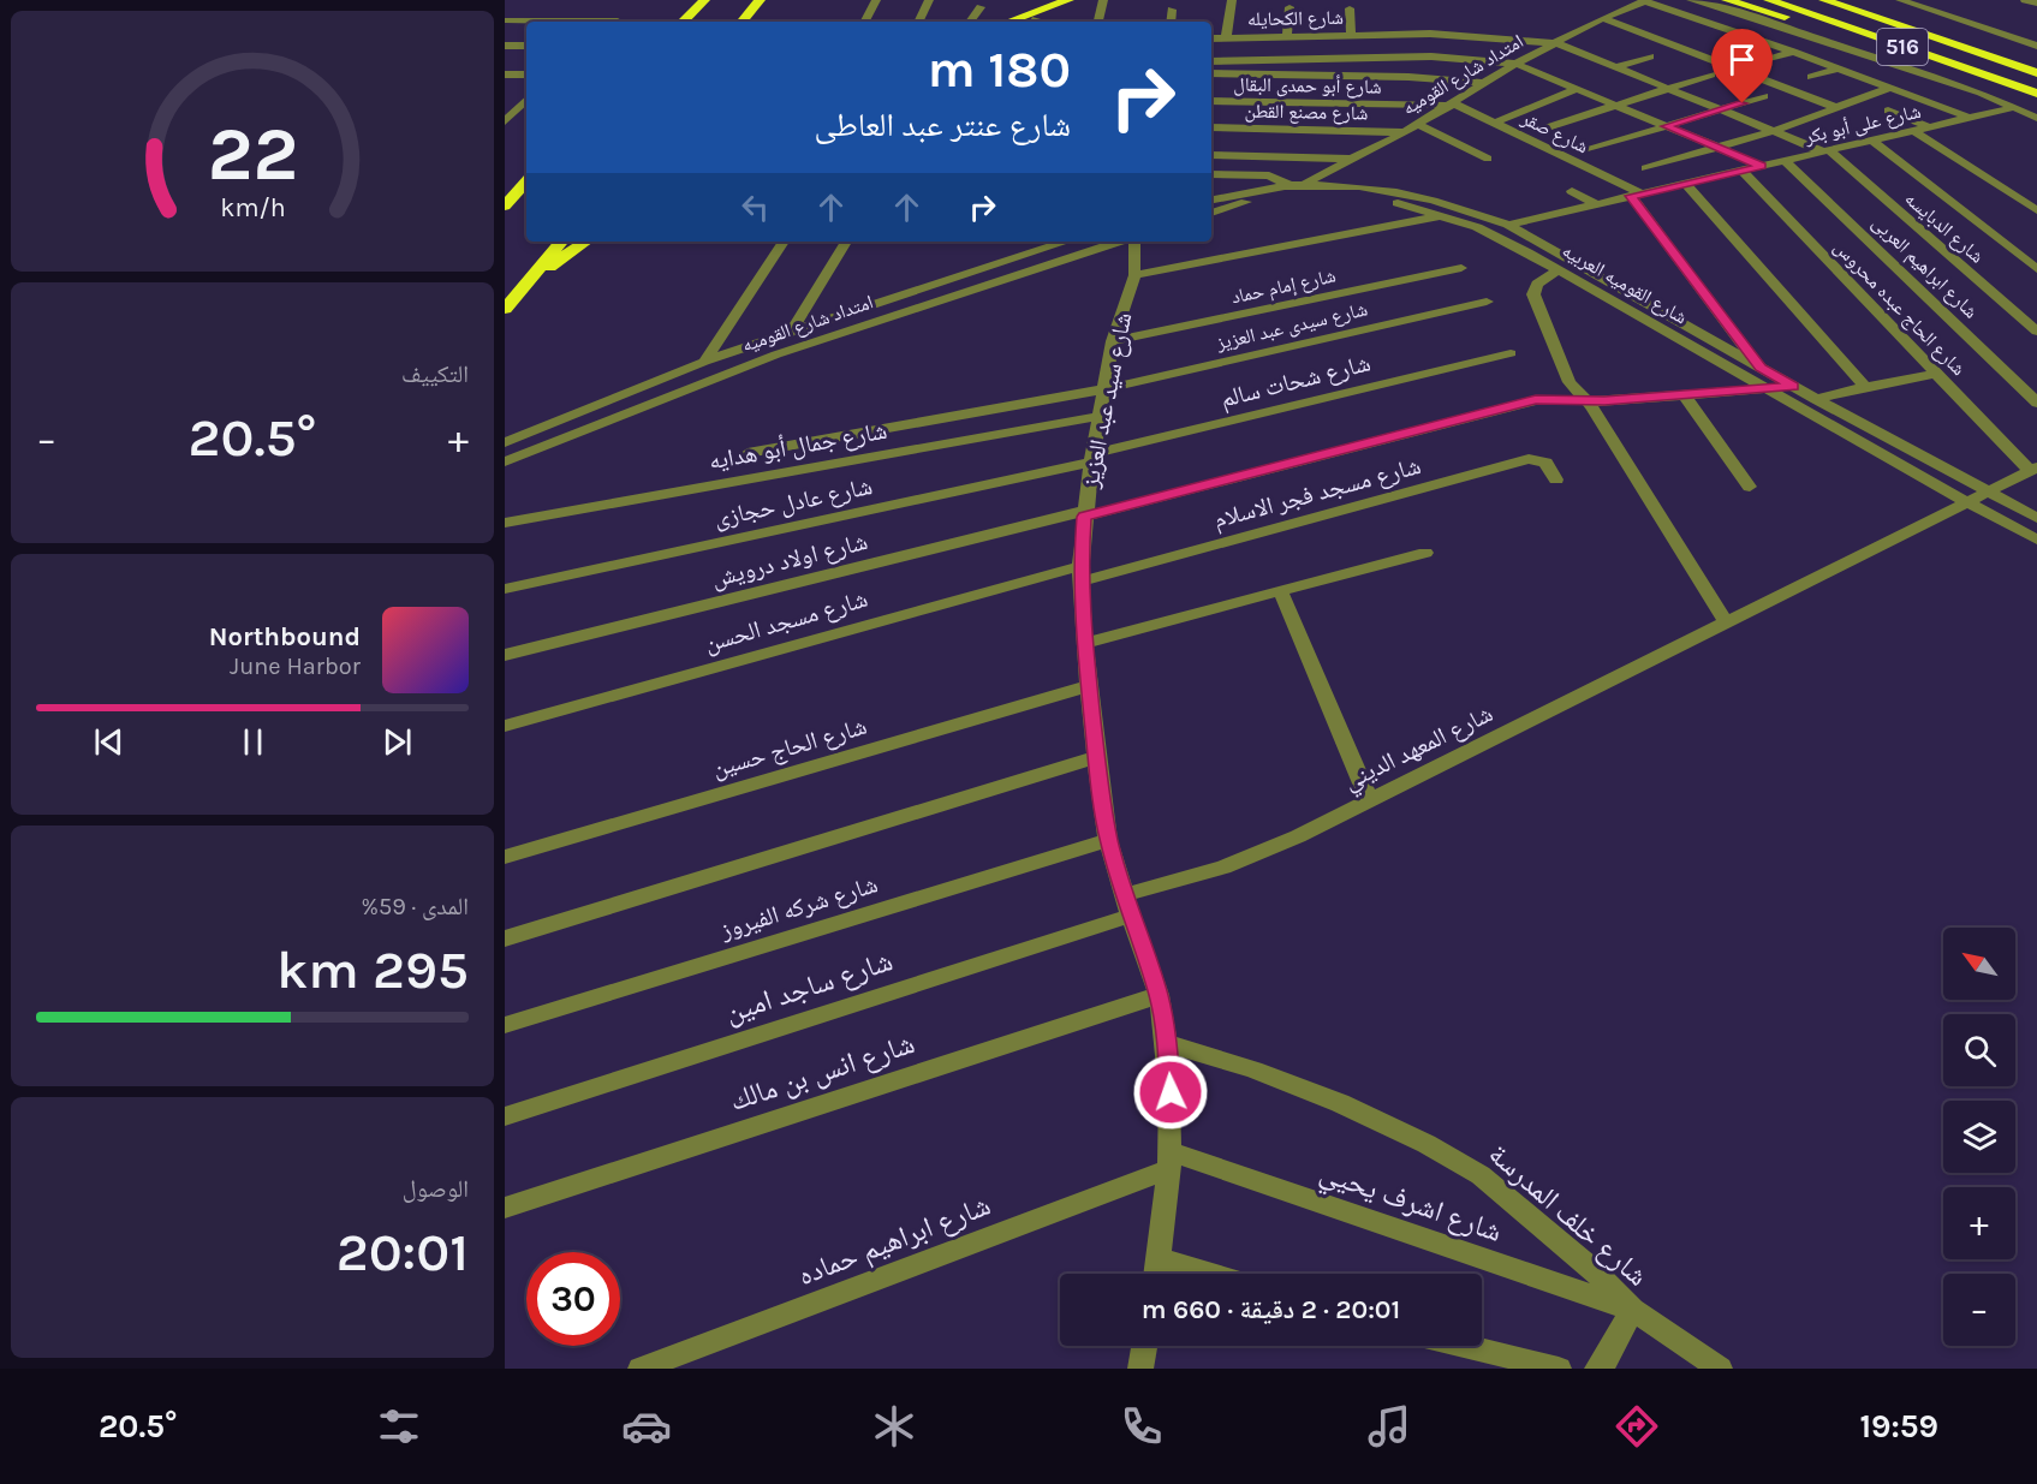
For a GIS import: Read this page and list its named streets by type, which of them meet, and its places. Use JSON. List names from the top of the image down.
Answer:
{
  "streets": {
    "highway": ["516"],
    "street": [
      "شارع الكحايله",
      "امتداد شارع القوميه",
      "شارع أبو حمدى البقال",
      "شارع مصنع القطن",
      "شارع على أبو بكر",
      "شارع صقر",
      "شارع الدبايسه",
      "شارع ابراهيم العربى",
      "شارع القوميه العربيه",
      "شارع إمام حماد",
      "شارع الحاج عبده محروس",
      "شارع سيدى عبد العزيز",
      "شارع شحات سالم",
      "شارع سيد عبد العزيز",
      "شارع جمال أبو هدايه",
      "شارع مسجد فجر الاسلام",
      "شارع عادل حجازى",
      "شارع اولاد درويش",
      "شارع مسجد الحسن",
      "شارع الحاج حسين",
      "شارع المعهد الديني",
      "شارع شركه الفيروز",
      "شارع ساجد امين",
      "شارع انس بن مالك",
      "شارع اشرف يحيي",
      "شارع خلف المدرسة",
      "شارع ابراهيم حماده"
    ]
  },
  "crossings": [
    ["شارع الكحايله", "امتداد شارع القوميه"],
    ["شارع الكحايله", "شارع الدبايسه"],
    ["امتداد شارع القوميه", "شارع أبو حمدى البقال"],
    ["امتداد شارع القوميه", "شارع مصنع القطن"],
    ["امتداد شارع القوميه", "شارع صقر"],
    ["امتداد شارع القوميه", "شارع القوميه العربيه"],
    ["شارع أبو حمدى البقال", "شارع صقر"],
    ["شارع على أبو بكر", "شارع صقر"],
    ["شارع على أبو بكر", "شارع الدبايسه"],
    ["شارع على أبو بكر", "شارع ابراهيم العربى"],
    ["شارع على أبو بكر", "شارع القوميه العربيه"],
    ["شارع على أبو بكر", "شارع الحاج عبده محروس"],
    ["شارع القوميه العربيه", "شارع اولاد درويش"],
    ["شارع القوميه العربيه", "شارع المعهد الديني"],
    ["شارع إمام حماد", "شارع سيد عبد العزيز"],
    ["شارع الحاج عبده محروس", "شارع المعهد الديني"],
    ["شارع سيدى عبد العزيز", "شارع سيد عبد العزيز"],
    ["شارع شحات سالم", "شارع سيد عبد العزيز"],
    ["شارع شحات سالم", "شارع عادل حجازى"],
    ["شارع سيد عبد العزيز", "شارع جمال أبو هدايه"],
    ["شارع سيد عبد العزيز", "شارع مسجد فجر الاسلام"],
    ["شارع سيد عبد العزيز", "شارع عادل حجازى"],
    ["شارع سيد عبد العزيز", "شارع اولاد درويش"],
    ["شارع سيد عبد العزيز", "شارع مسجد الحسن"],
    ["شارع سيد عبد العزيز", "شارع الحاج حسين"],
    ["شارع سيد عبد العزيز", "شارع المعهد الديني"],
    ["شارع سيد عبد العزيز", "شارع شركه الفيروز"],
    ["شارع سيد عبد العزيز", "شارع ساجد امين"],
    ["شارع سيد عبد العزيز", "شارع انس بن مالك"],
    ["شارع سيد عبد العزيز", "شارع اشرف يحيي"],
    ["شارع سيد عبد العزيز", "شارع خلف المدرسة"],
    ["شارع سيد عبد العزيز", "شارع ابراهيم حماده"],
    ["شارع مسجد فجر الاسلام", "شارع مسجد الحسن"],
    ["شارع المعهد الديني", "شارع ساجد امين"],
    ["شارع اشرف يحيي", "شارع خلف المدرسة"],
    ["شارع اشرف يحيي", "شارع ابراهيم حماده"]
  ],
  "north": "top left",
  "page": {
    "turn": ["180 m", "شارع عنتر عبد العاطى"],
    "tile": [
      "التكييف",
      ["المدى · 59%", "295 km"],
      ["الوصول", "20:01"]
    ],
    "heat": ["−", "20.5°", "+"],
    "song": ["Northbound", "June Harbor"],
    "map_buttons": ["+", "−"],
    "limit": "30",
    "trip": "20:01 · 2 دقيقة · 660 m",
    "tabs": ["19:59", "20.5°"],
    "gauge": ["22", "km/h"]
  }
}
